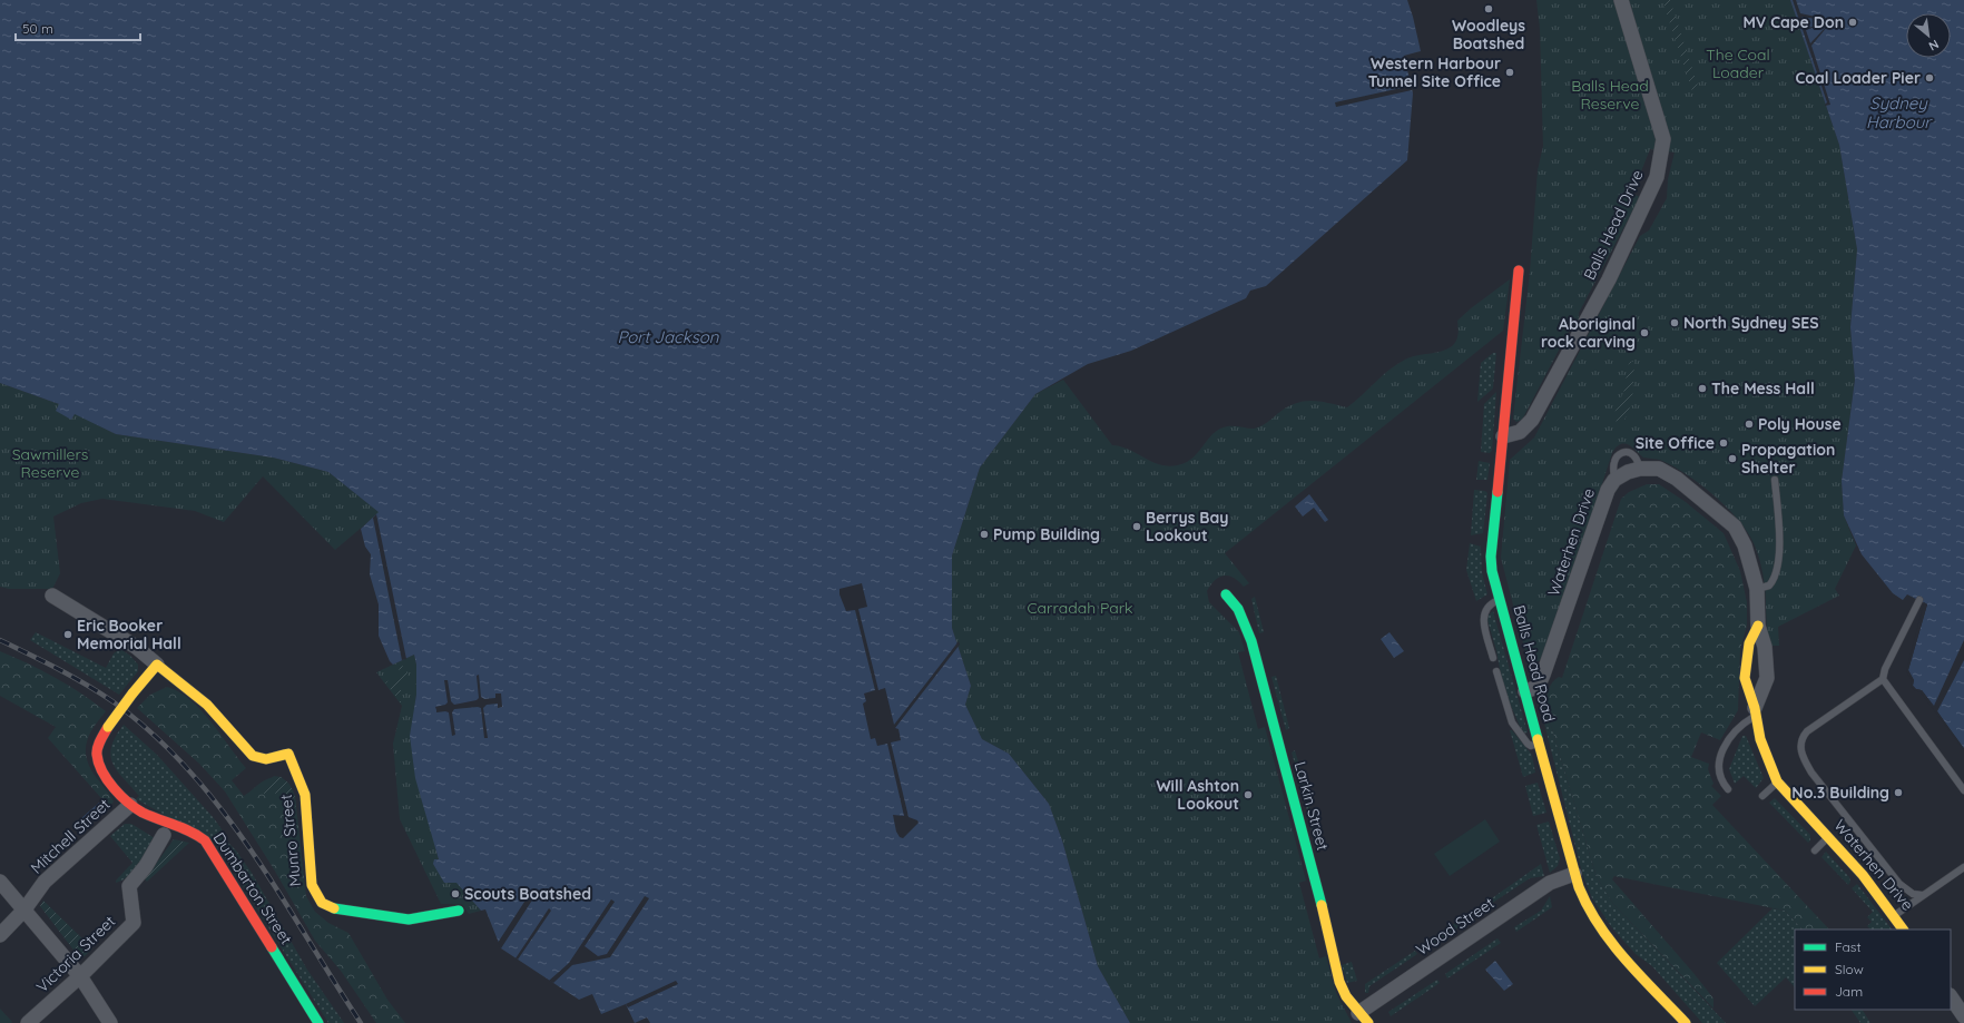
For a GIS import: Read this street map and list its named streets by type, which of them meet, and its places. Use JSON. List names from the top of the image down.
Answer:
{
  "streets": {
    "street": [
      "Balls Head Drive",
      "Waterhen Drive",
      "Balls Head Road",
      "Larkin Street",
      "Mitchell Street",
      "Munro Street",
      "Dumbarton Street",
      "Wood Street",
      "Victoria Street"
    ]
  },
  "crossings": [
    ["Balls Head Drive", "Balls Head Road"],
    ["Waterhen Drive", "Balls Head Road"],
    ["Balls Head Road", "Wood Street"],
    ["Larkin Street", "Wood Street"],
    ["Mitchell Street", "Dumbarton Street"]
  ],
  "water": ["Sydney Harbour", "Port Jackson"],
  "parks": [
    "The Coal Loader",
    "Balls Head Reserve",
    "Sawmillers Reserve",
    "Carradah Park"
  ],
  "places": [
    "Woodleys Boatshed",
    "MV Cape Don",
    "Western Harbour Tunnel Site Office",
    "Coal Loader Pier",
    "North Sydney SES",
    "Aboriginal rock carving",
    "The Mess Hall",
    "Poly House",
    "Site Office",
    "Propagation Shelter",
    "Berrys Bay Lookout",
    "Pump Building",
    "Eric Booker Memorial Hall",
    "No.3 Building",
    "Will Ashton Lookout",
    "Scouts Boatshed"
  ],
  "legend": ["Fast", "Slow", "Jam"],
  "scale_bar": "50 m",
  "north": "bottom right"
}
